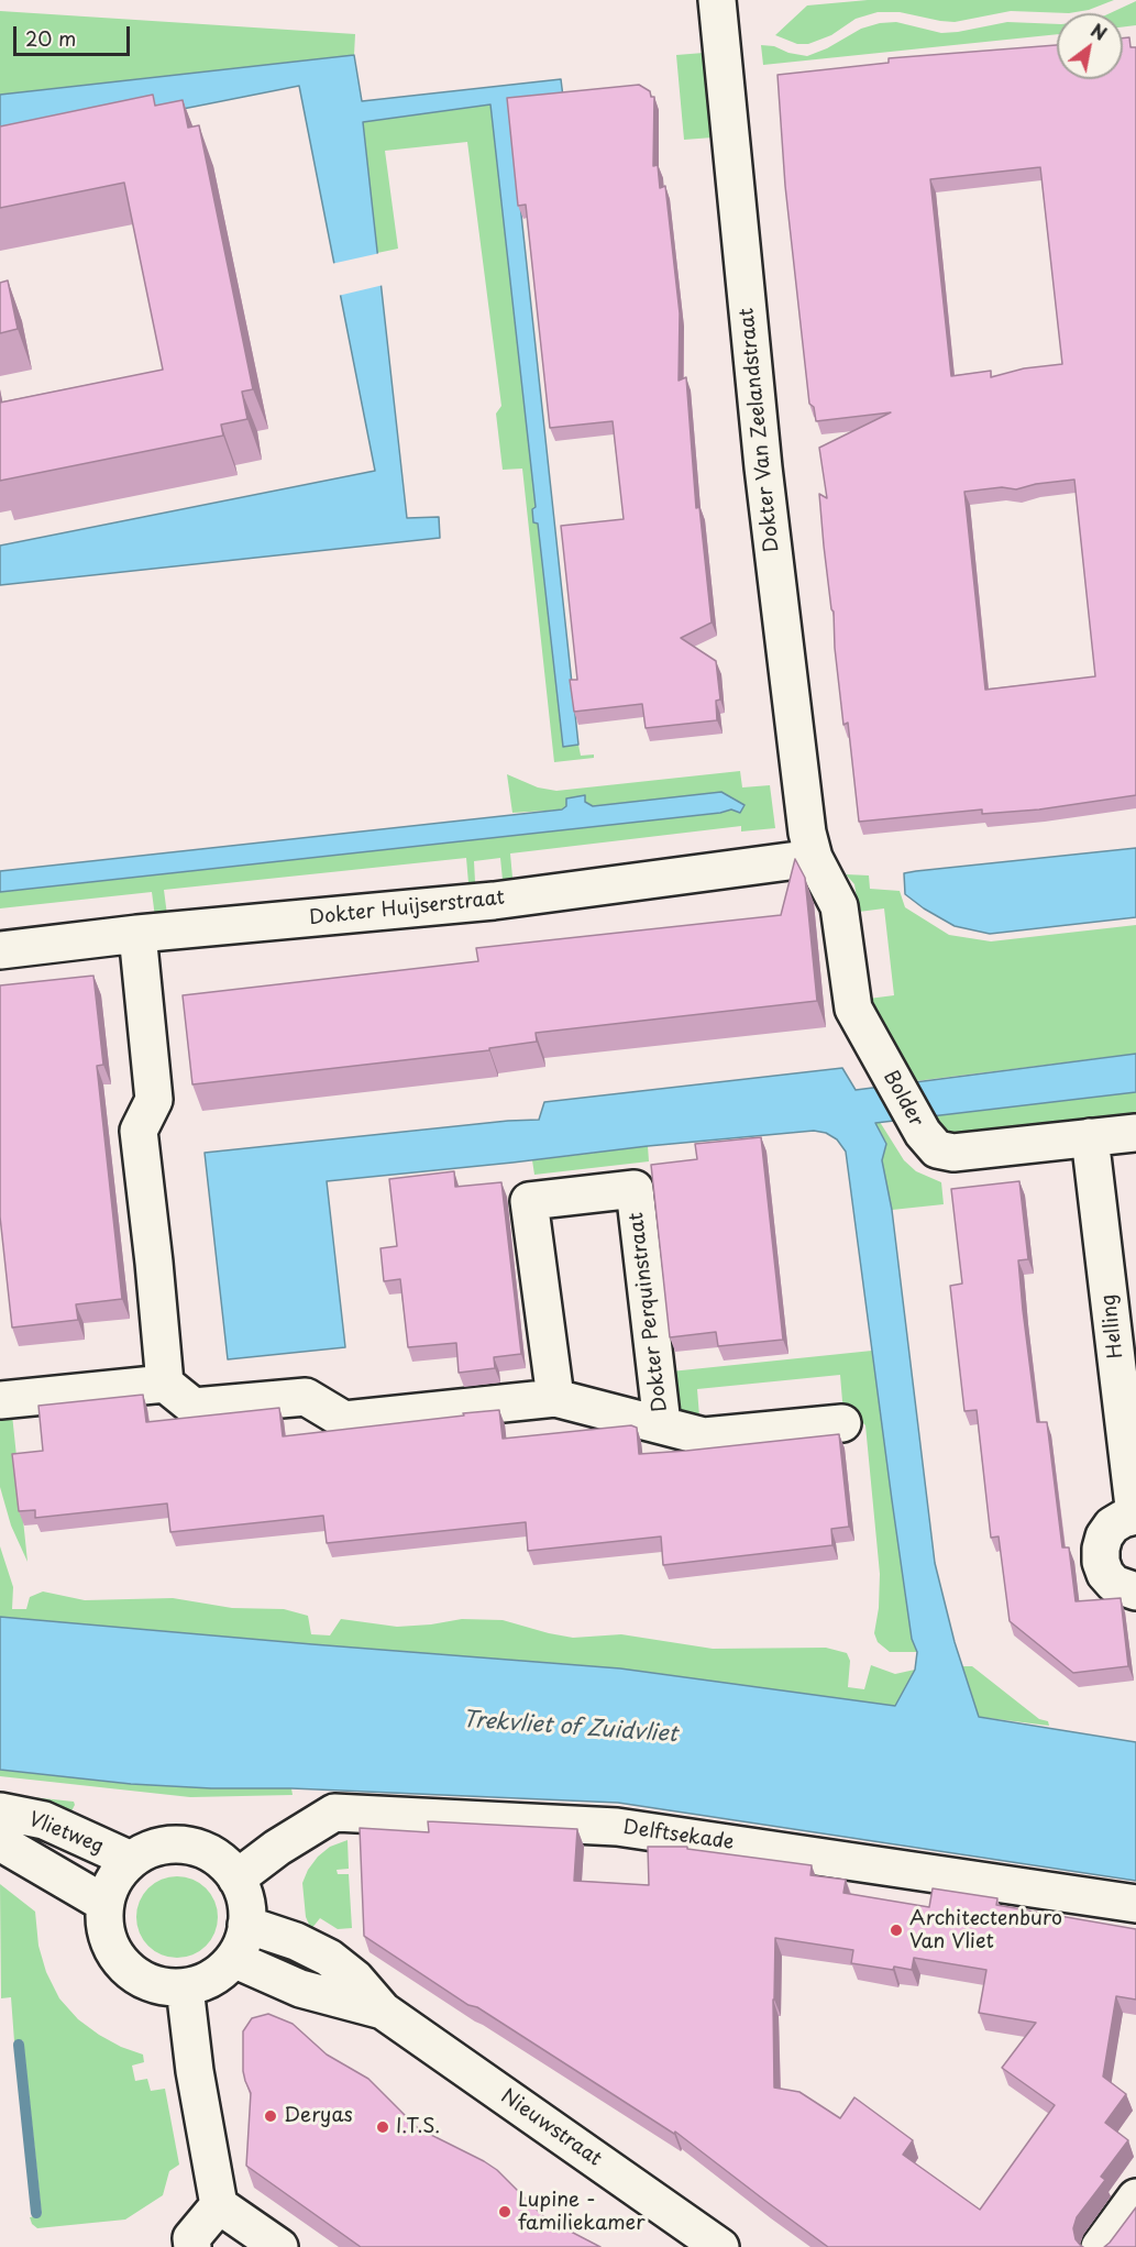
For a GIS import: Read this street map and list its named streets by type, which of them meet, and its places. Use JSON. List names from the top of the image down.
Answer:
{
  "streets": {
    "street": [
      "Dokter Van Zeelandstraat",
      "Dokter Huijserstraat",
      "Bolder",
      "Dokter Perquinstraat",
      "Helling",
      "Vlietweg",
      "Delftsekade",
      "Nieuwstraat"
    ]
  },
  "crossings": [
    ["Dokter Van Zeelandstraat", "Dokter Huijserstraat"],
    ["Dokter Van Zeelandstraat", "Bolder"],
    ["Dokter Huijserstraat", "Bolder"],
    ["Bolder", "Helling"],
    ["Vlietweg", "Delftsekade"],
    ["Vlietweg", "Nieuwstraat"],
    ["Delftsekade", "Nieuwstraat"]
  ],
  "water": ["Trekvliet of Zuidvliet"],
  "places": [
    "Architectenburo Van Vliet",
    "Deryas",
    "I.T.S.",
    "Lupine - familiekamer"
  ],
  "scale_bar": "20 m",
  "north": "top right"
}
